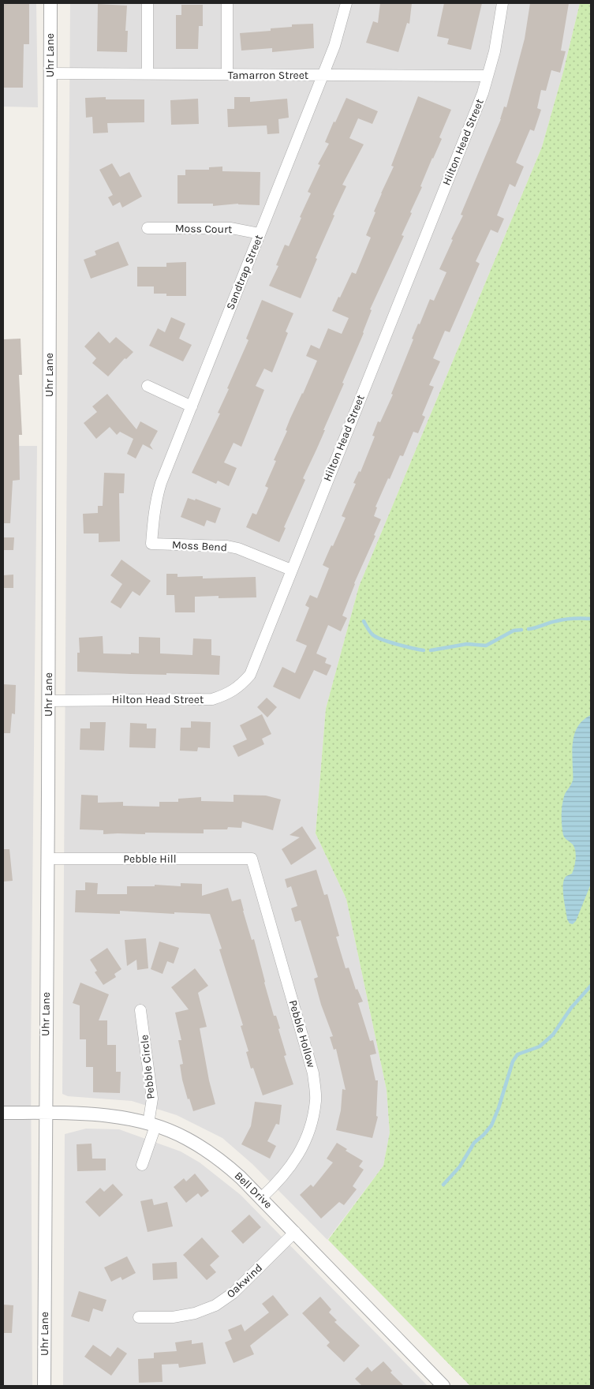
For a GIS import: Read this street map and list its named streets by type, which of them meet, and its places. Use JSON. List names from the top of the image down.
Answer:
{
  "streets": {
    "street": [
      "Uhr Lane",
      "Tamarron Street",
      "Hilton Head Street",
      "Moss Court",
      "Sandtrap Street",
      "Moss Bend",
      "Pebble Hill",
      "Pebble Hollow",
      "Pebble Circle",
      "Bell Drive",
      "Oakwind"
    ]
  },
  "crossings": [
    ["Uhr Lane", "Tamarron Street"],
    ["Uhr Lane", "Hilton Head Street"],
    ["Uhr Lane", "Pebble Hill"],
    ["Uhr Lane", "Bell Drive"],
    ["Tamarron Street", "Hilton Head Street"],
    ["Tamarron Street", "Sandtrap Street"],
    ["Hilton Head Street", "Moss Bend"],
    ["Moss Court", "Sandtrap Street"],
    ["Sandtrap Street", "Moss Bend"],
    ["Pebble Hill", "Pebble Hollow"],
    ["Pebble Hollow", "Bell Drive"],
    ["Pebble Circle", "Bell Drive"],
    ["Bell Drive", "Oakwind"]
  ]
}
